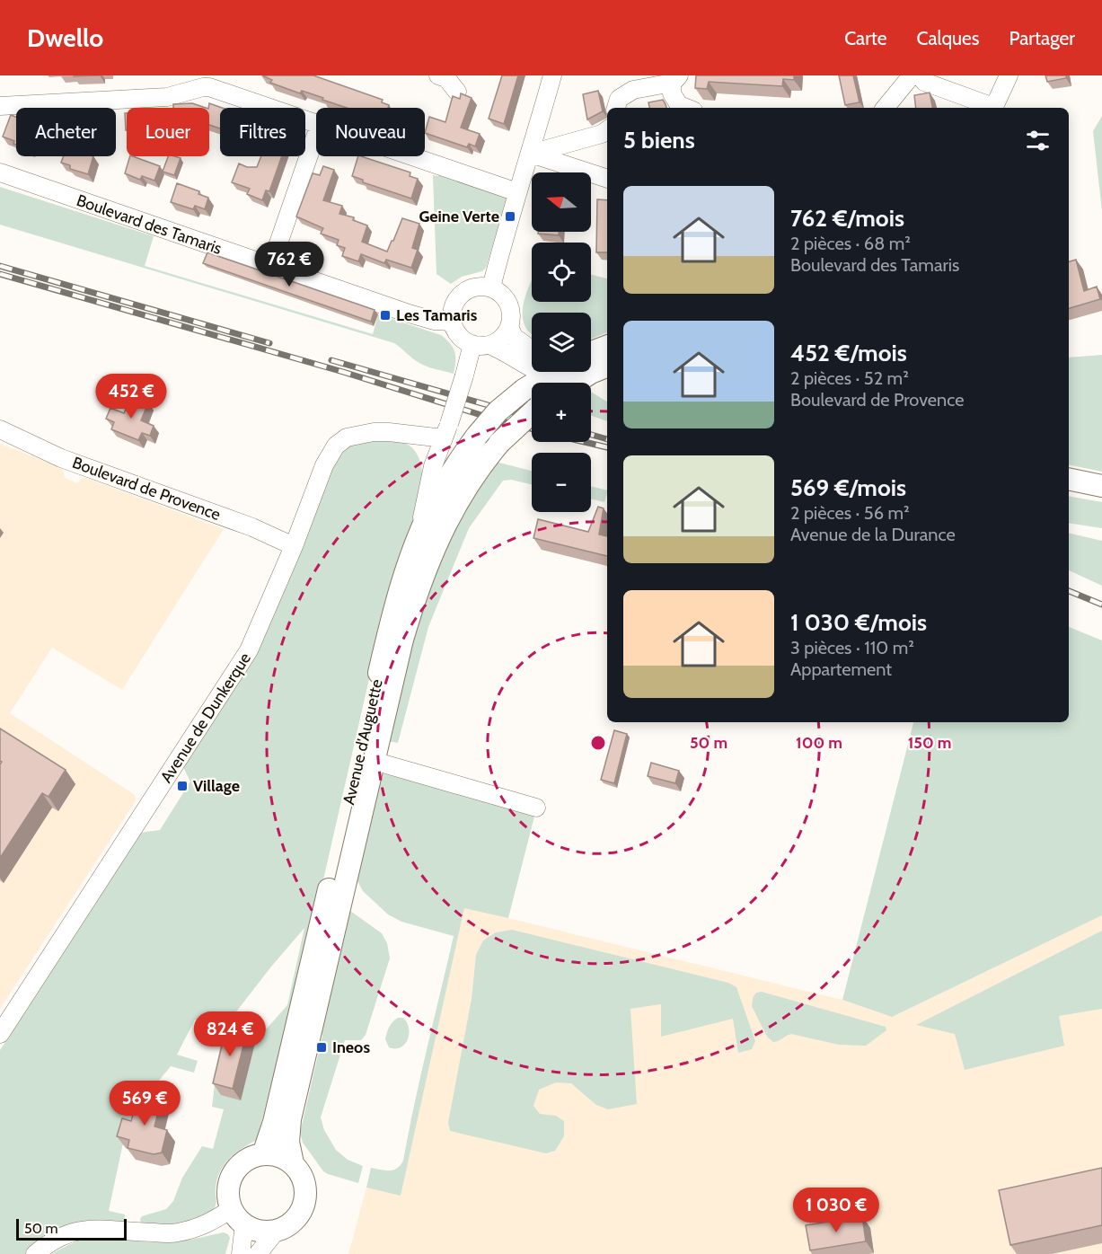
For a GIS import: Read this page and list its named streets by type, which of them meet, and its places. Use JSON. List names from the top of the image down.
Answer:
{
  "streets": {
    "main road": ["Avenue d'Auguette"],
    "street": ["Boulevard des Tamaris", "Boulevard de Provence", "Avenue de Dunkerque"]
  },
  "crossings": [
    ["Boulevard de Provence", "Avenue de Dunkerque"]
  ],
  "places": {
    "transit": [
      "Geine Verte",
      "Les Tamaris",
      "Village",
      "Ineos"
    ]
  },
  "scale_bar": "50 m",
  "north": "left",
  "page": {
    "header": "Dwello",
    "nav": ["Carte", "Calques", "Partager"],
    "chip": [
      "Acheter",
      "Louer",
      "Filtres",
      "Nouveau"
    ],
    "heading": "5 biens",
    "map_buttons": ["+", "−"],
    "list": [
      {
        "name": "762 €/mois",
        "note": "2 pièces · 68 m² · Boulevard des Tamaris"
      },
      {
        "name": "452 €/mois",
        "note": "2 pièces · 52 m² · Boulevard de Provence"
      },
      {
        "name": "569 €/mois",
        "note": "2 pièces · 56 m² · Avenue de la Durance"
      },
      {
        "name": "1 030 €/mois",
        "note": "3 pièces · 110 m² · Appartement"
      }
    ],
    "price": [
      "762 €",
      "452 €",
      "824 €",
      "569 €",
      "1 030 €"
    ],
    "scale": "50 m"
  },
  "rings": ["50 m", "100 m", "150 m"]
}
